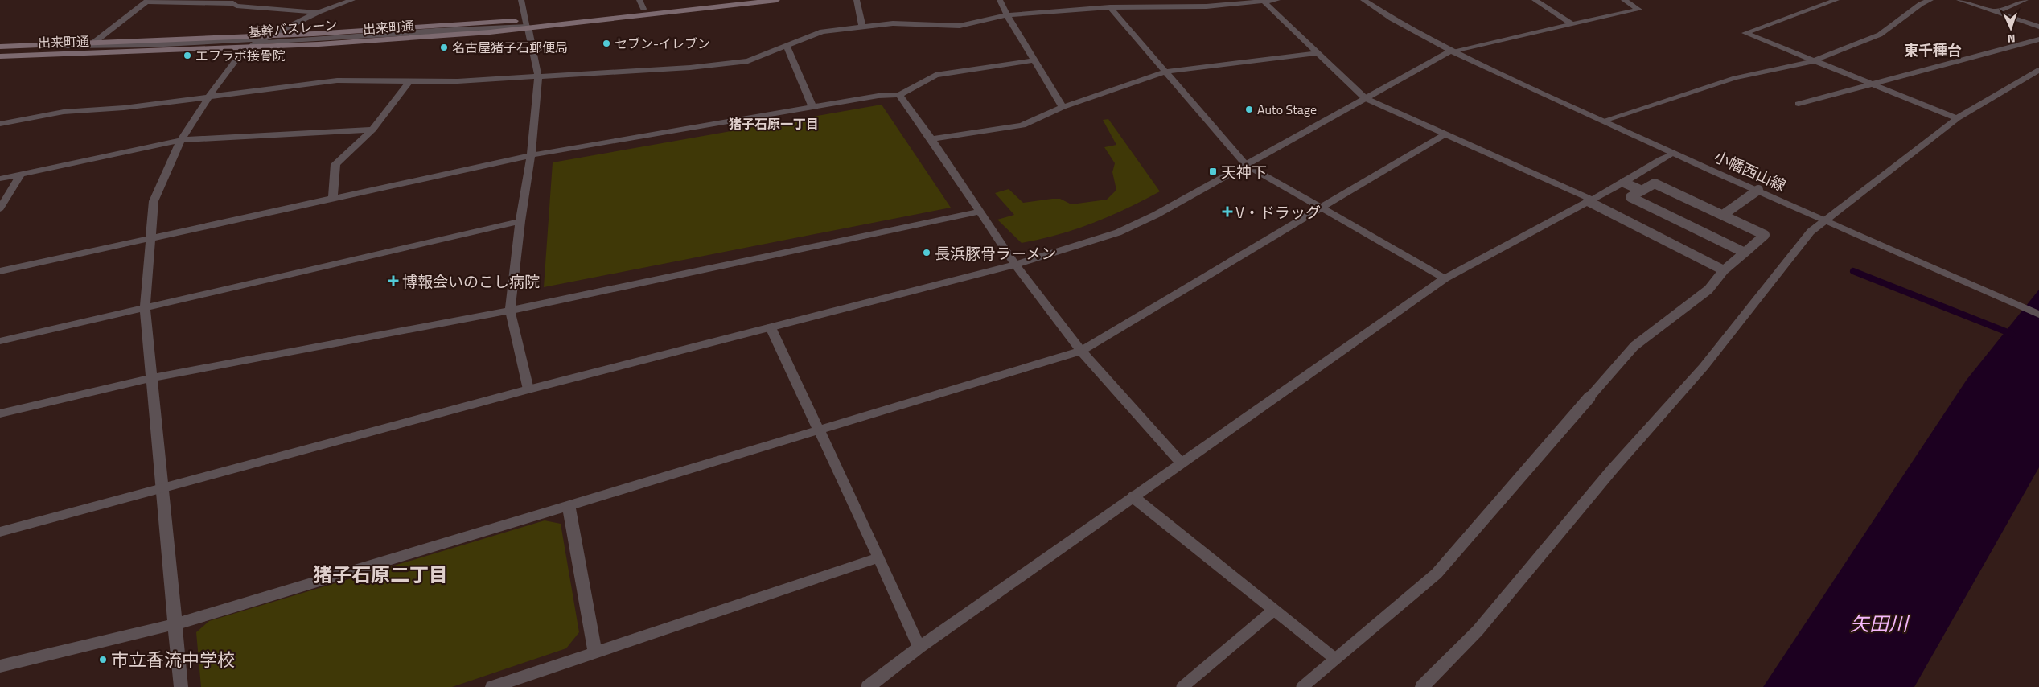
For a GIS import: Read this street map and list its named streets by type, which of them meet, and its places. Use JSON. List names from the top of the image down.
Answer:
{
  "streets": {
    "main road": ["出来町通"],
    "street": ["基幹バスレーン", "小幡西山線"]
  },
  "crossings": [
    ["出来町通", "基幹バスレーン"]
  ],
  "districts": ["東千種台", "猪子石原一丁目", "猪子石原二丁目"],
  "water": ["矢田川"],
  "places": {
    "other": [
      "セブン-イレブン",
      "名古屋猪子石郵便局",
      "エフラボ接骨院",
      "Auto Stage",
      "長浜豚骨ラーメン",
      "市立香流中学校"
    ],
    "transit": ["天神下"],
    "health": ["V・ドラッグ", "博報会いのこし病院"]
  },
  "north": "bottom"
}
